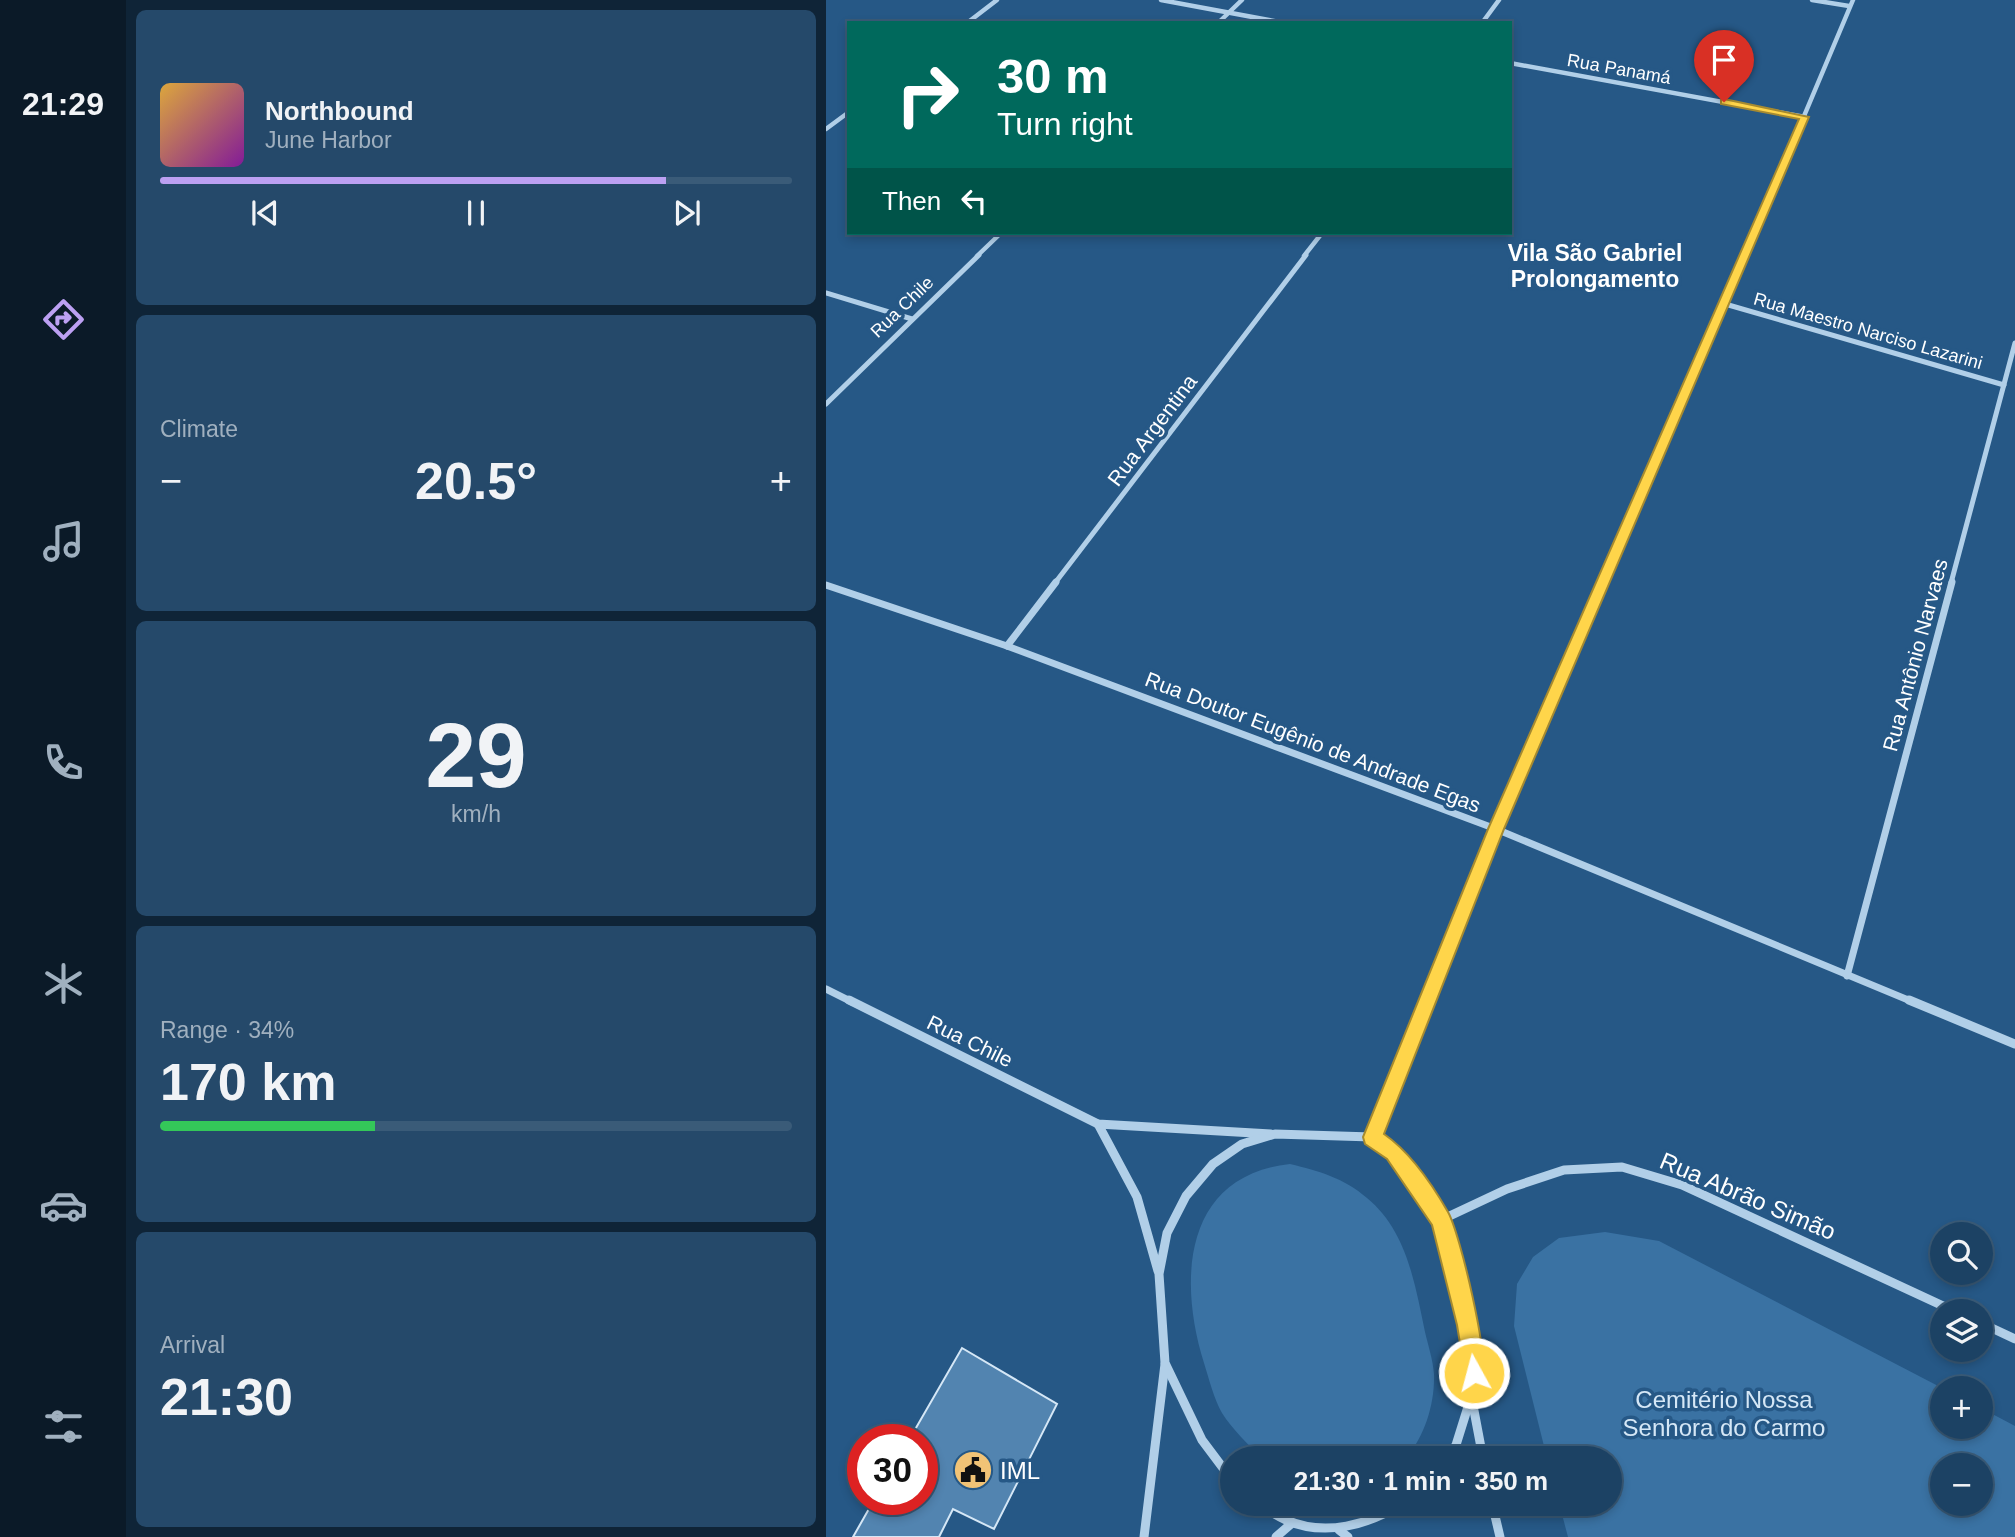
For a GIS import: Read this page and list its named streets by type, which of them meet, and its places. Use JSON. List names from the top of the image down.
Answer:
{
  "streets": {
    "street": [
      "Rua Panamá",
      "Rua Chile",
      "Rua Maestro Narciso Lazarini",
      "Rua Argentina",
      "Rua Antônio Narvaes",
      "Rua Doutor Eugênio de Andrade Egas",
      "Rua Abrão Simão"
    ]
  },
  "crossings": [
    ["Rua Maestro Narciso Lazarini", "Rua Antônio Narvaes"],
    ["Rua Argentina", "Rua Doutor Eugênio de Andrade Egas"],
    ["Rua Antônio Narvaes", "Rua Doutor Eugênio de Andrade Egas"]
  ],
  "districts": ["Vila São Gabriel Prolongamento"],
  "parks": ["Cemitério Nossa Senhora do Carmo"],
  "places": {
    "public building": ["IML"]
  },
  "page": {
    "tabs": "21:29",
    "turn": ["30 m", "Turn right"],
    "song": ["Northbound", "June Harbor"],
    "then": "Then",
    "tile": [
      "Climate",
      ["29", "km/h"],
      ["Range · 34%", "170 km"],
      ["Arrival", "21:30"]
    ],
    "heat": ["−", "20.5°", "+"],
    "map_buttons": ["+", "−"],
    "limit": "30",
    "trip": "21:30 · 1 min · 350 m"
  }
}
